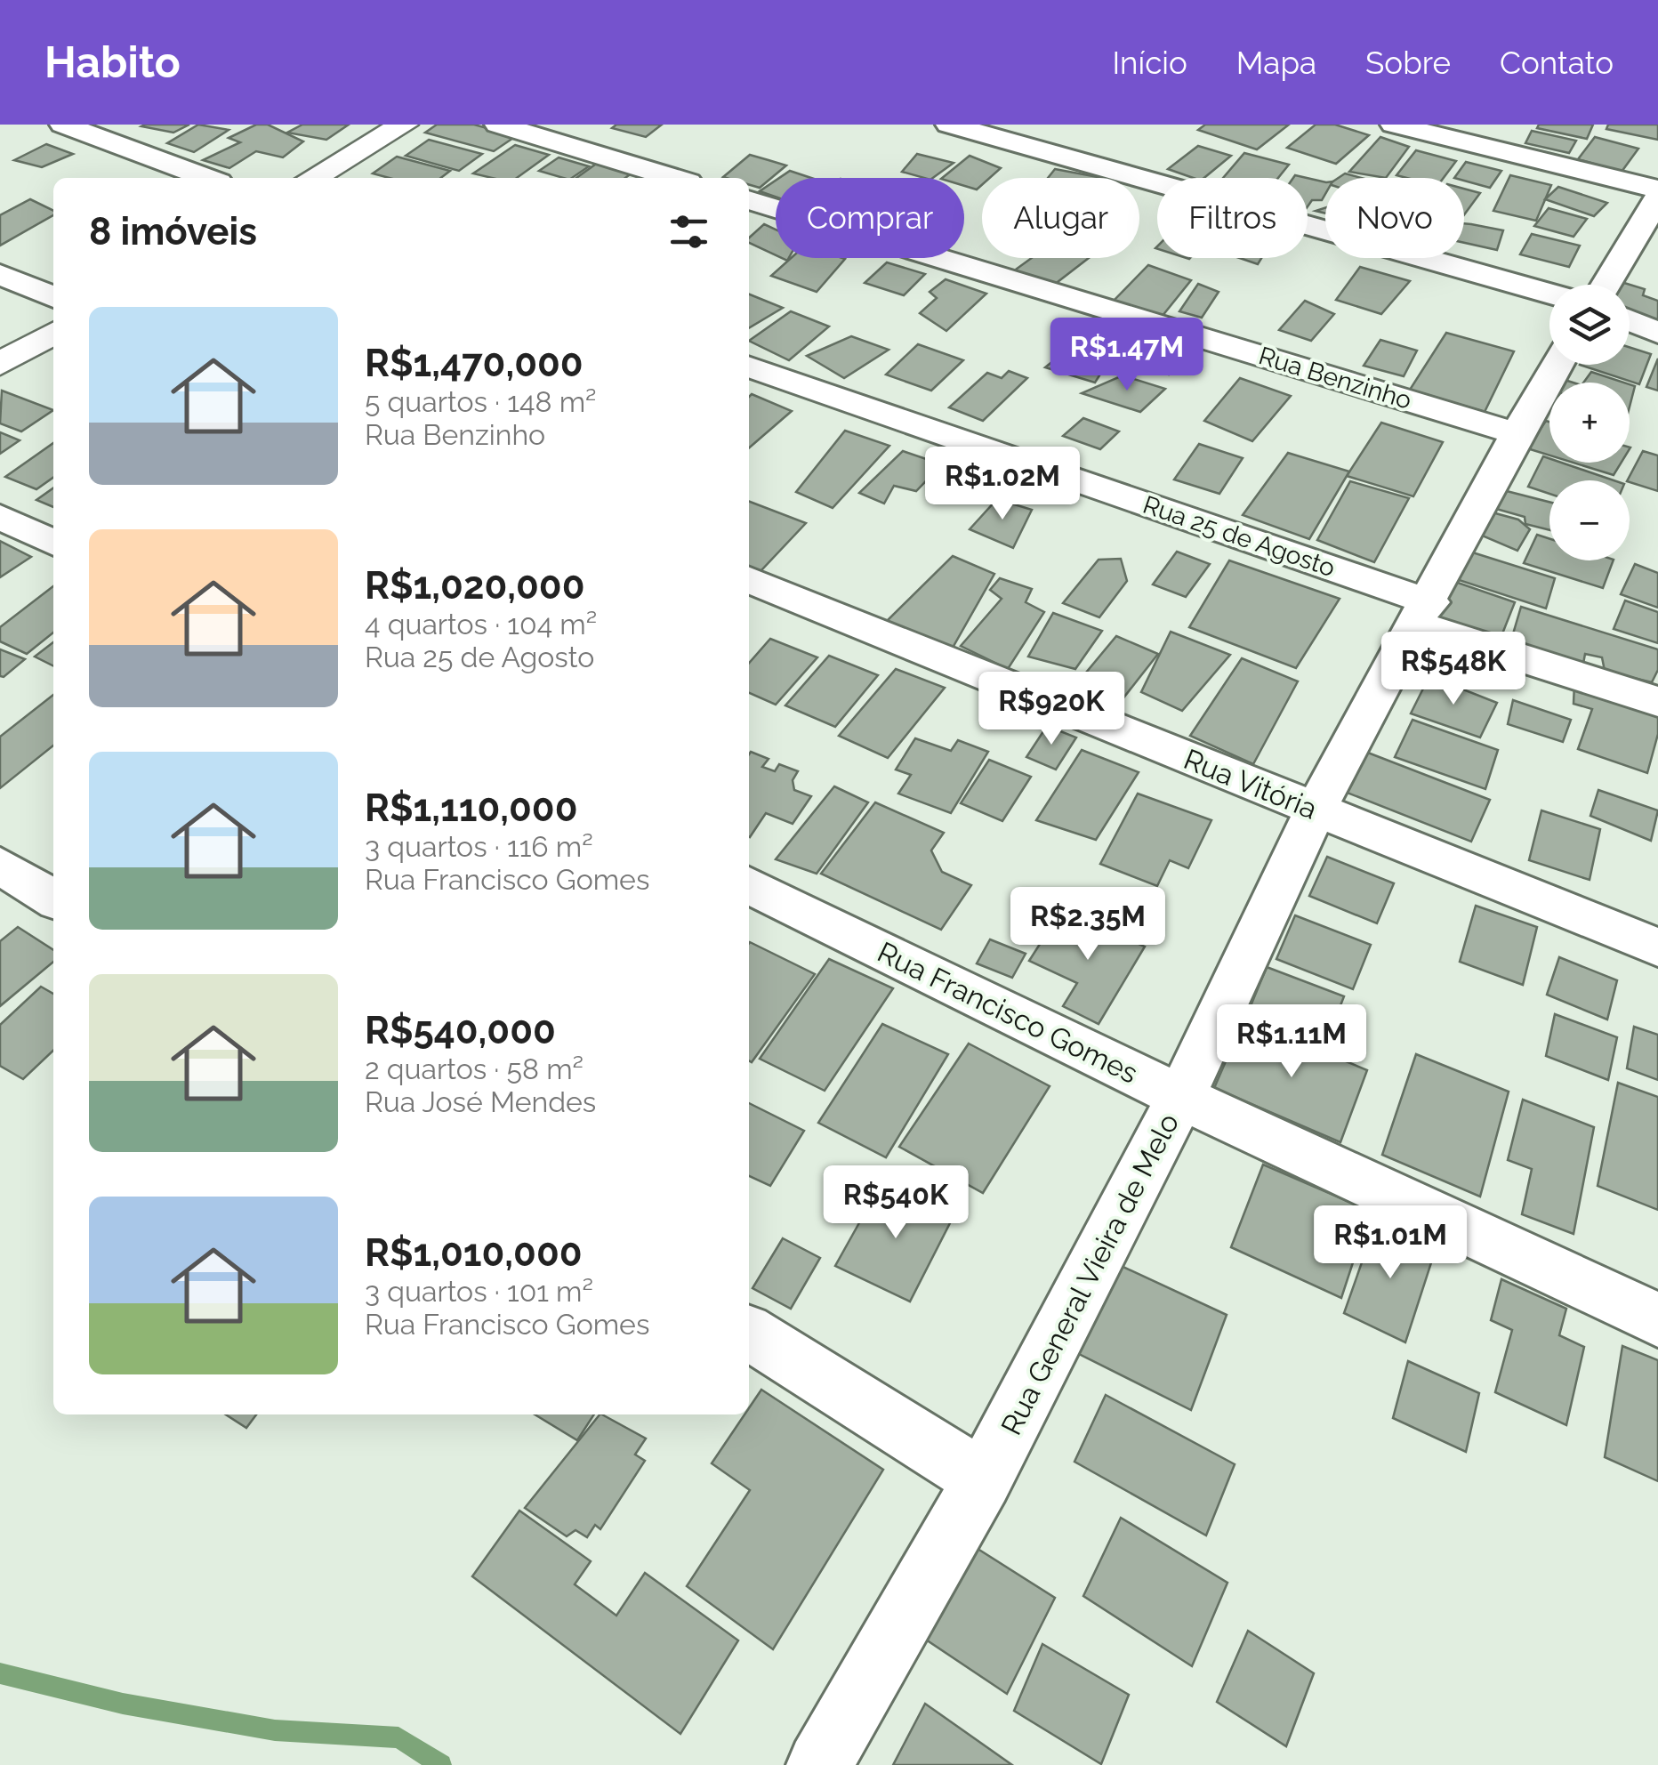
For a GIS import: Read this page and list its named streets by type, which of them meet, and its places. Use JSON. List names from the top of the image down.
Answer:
{
  "streets": {
    "street": [
      "Rua Benzinho",
      "Rua 25 de Agosto",
      "Rua Vitória",
      "Rua Francisco Gomes",
      "Rua General Vieira de Melo"
    ]
  },
  "crossings": [
    ["Rua Benzinho", "Rua General Vieira de Melo"],
    ["Rua 25 de Agosto", "Rua General Vieira de Melo"],
    ["Rua Vitória", "Rua General Vieira de Melo"],
    ["Rua Francisco Gomes", "Rua General Vieira de Melo"]
  ],
  "page": {
    "header": "Habito",
    "nav": [
      "Início",
      "Mapa",
      "Sobre",
      "Contato"
    ],
    "chip": [
      "Comprar",
      "Alugar",
      "Filtros",
      "Novo"
    ],
    "heading": "8 imóveis",
    "map_buttons": ["+", "−"],
    "list": [
      {
        "name": "R$1,470,000",
        "note": "5 quartos · 148 m² · Rua Benzinho"
      },
      {
        "name": "R$1,020,000",
        "note": "4 quartos · 104 m² · Rua 25 de Agosto"
      },
      {
        "name": "R$1,110,000",
        "note": "3 quartos · 116 m² · Rua Francisco Gomes"
      },
      {
        "name": "R$540,000",
        "note": "2 quartos · 58 m² · Rua José Mendes"
      },
      {
        "name": "R$1,010,000",
        "note": "3 quartos · 101 m² · Rua Francisco Gomes"
      }
    ],
    "price": [
      "R$1.47M",
      "R$1.02M",
      "R$548K",
      "R$920K",
      "R$2.35M",
      "R$1.11M",
      "R$540K",
      "R$1.01M"
    ]
  }
}
